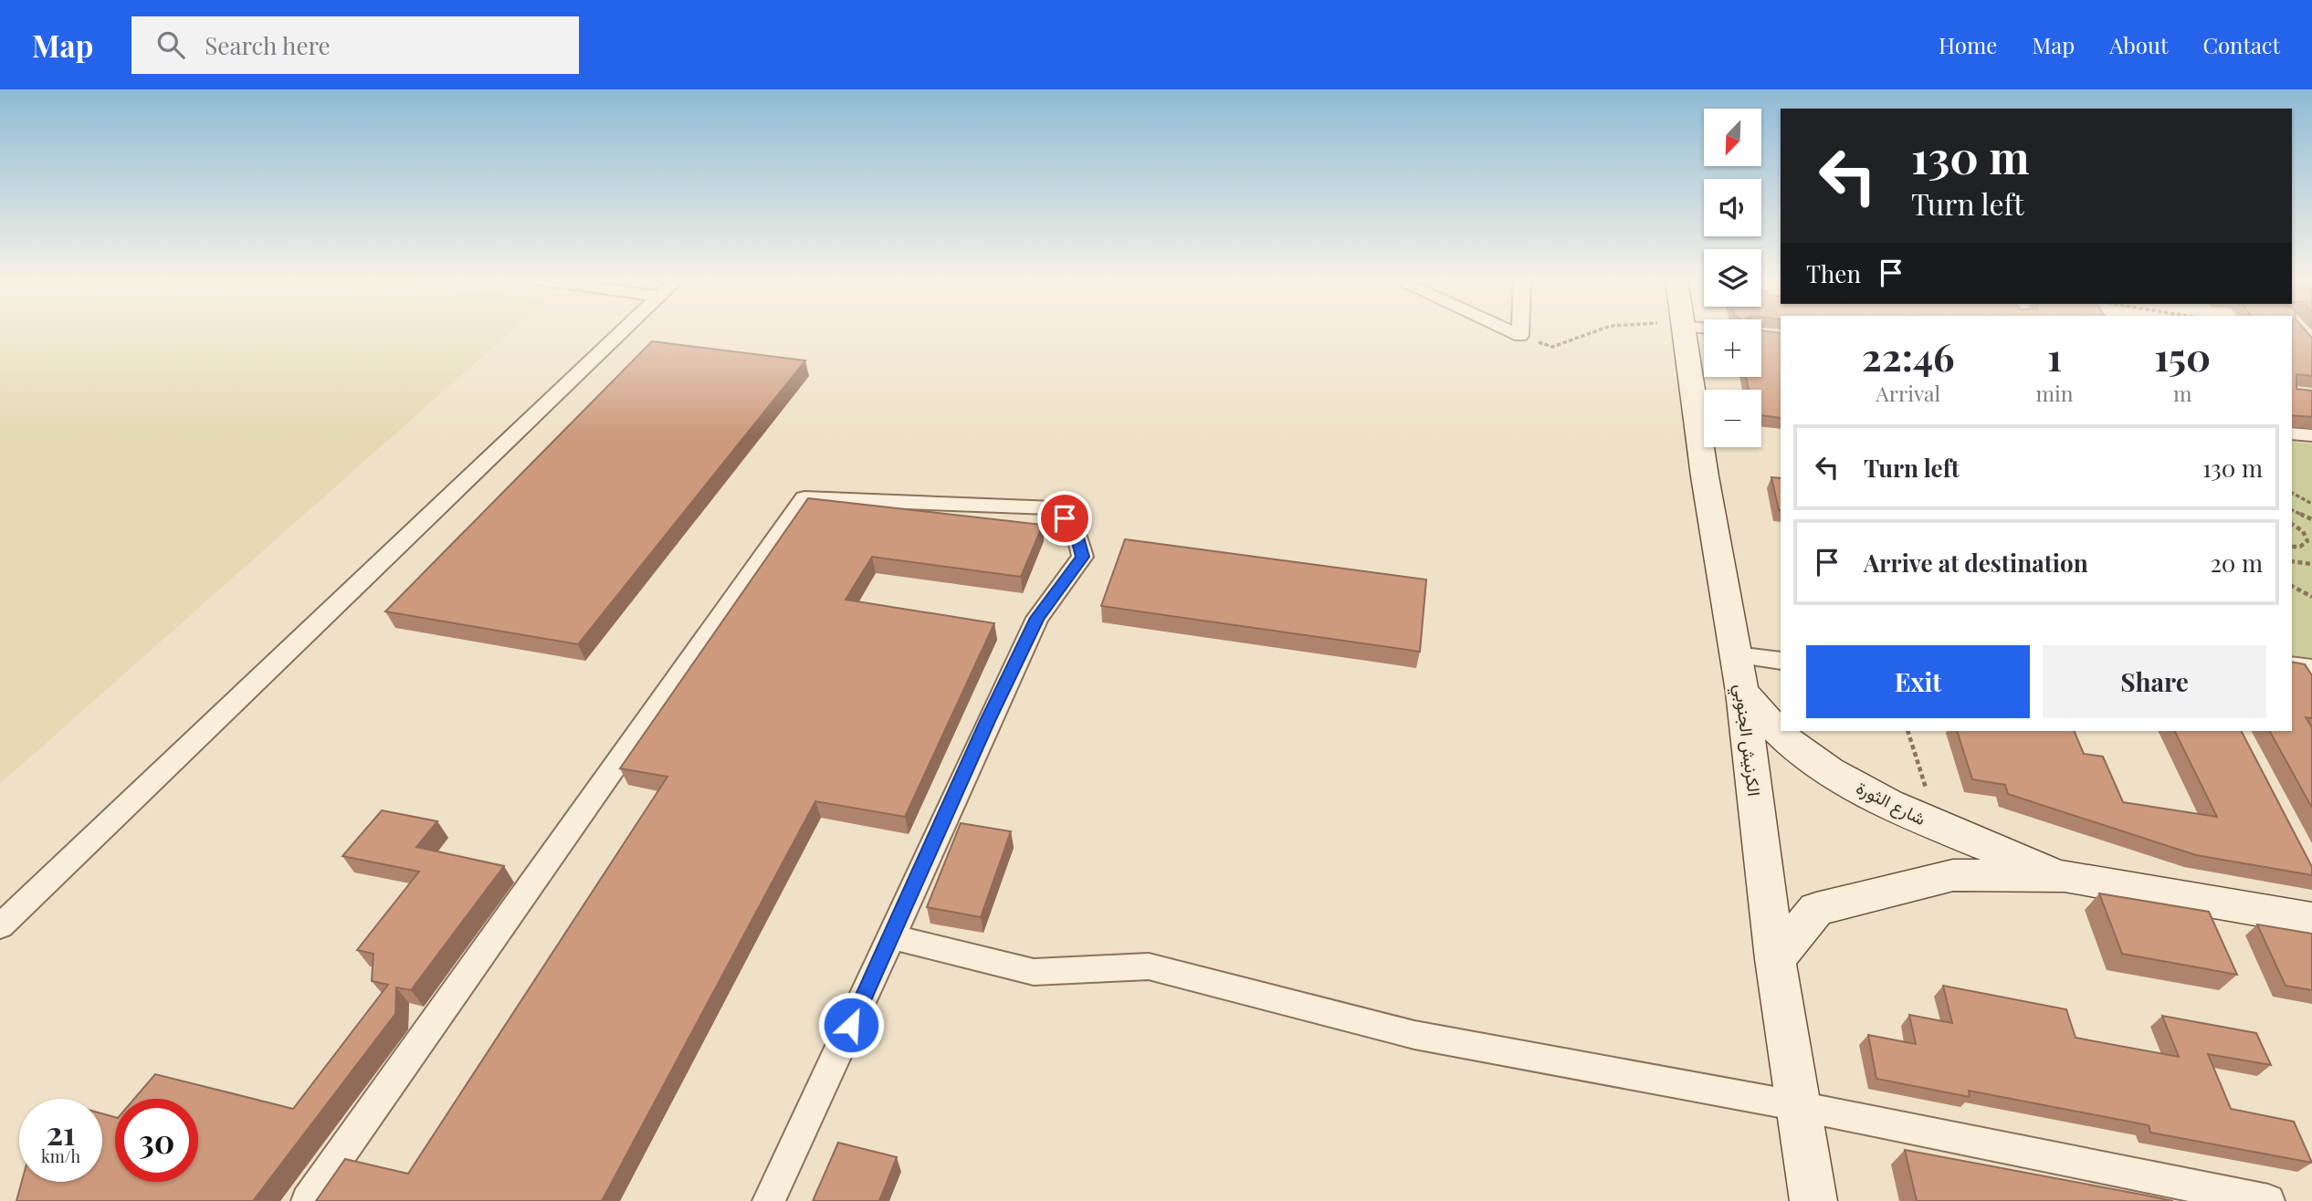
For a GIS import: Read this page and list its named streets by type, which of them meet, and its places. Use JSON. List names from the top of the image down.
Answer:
{
  "streets": {
    "main road": ["الكرنيش الجنوبي", "شارع الثورة"]
  },
  "crossings": [
    ["الكرنيش الجنوبي", "شارع الثورة"]
  ],
  "north": "bottom left",
  "page": {
    "header": "Map",
    "search": "Search here",
    "nav": [
      "Home",
      "Map",
      "About",
      "Contact"
    ],
    "map_buttons": ["+", "−"],
    "turn": ["130 m", "Turn left"],
    "then": "Then",
    "eta": [
      "22:46",
      "Arrival",
      "1",
      "min",
      "150",
      "m"
    ],
    "list": [
      {
        "name": "Turn left",
        "value": "130 m"
      },
      {
        "name": "Arrive at destination",
        "value": "20 m"
      }
    ],
    "buttons": ["Exit", "Share"],
    "speed": "21 km/h",
    "limit": "30"
  }
}
